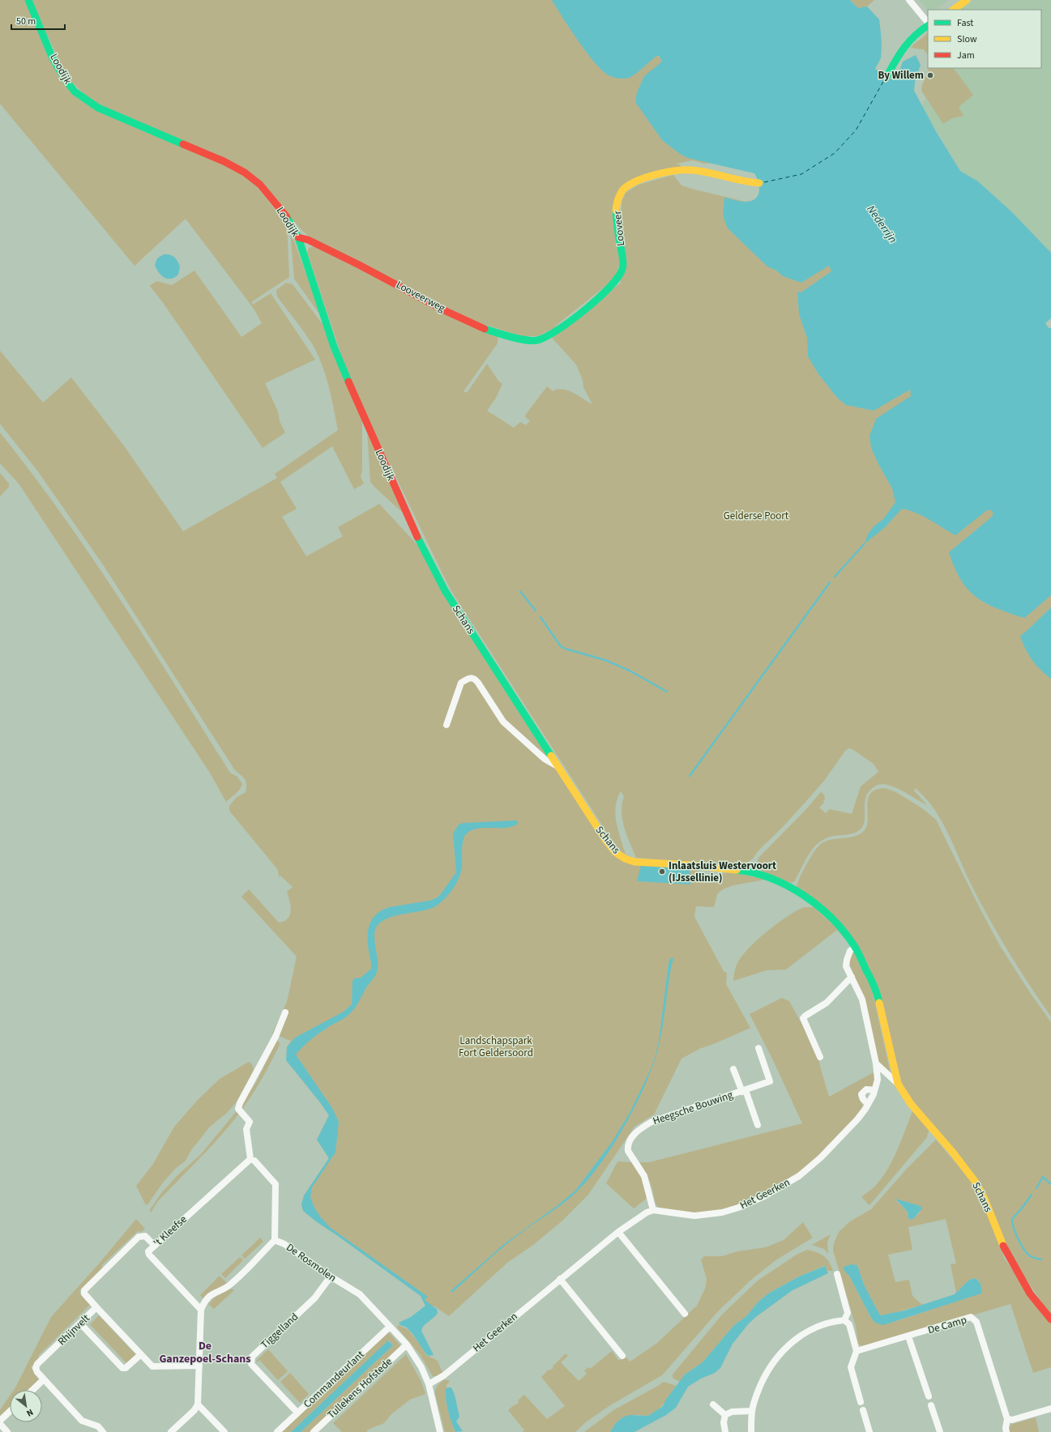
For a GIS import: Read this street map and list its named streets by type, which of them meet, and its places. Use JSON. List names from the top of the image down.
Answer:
{
  "streets": {
    "street": [
      "Loodijk",
      "Looveer",
      "Looveerweg",
      "Schans",
      "Heegsche Bouwing",
      "Het Geerken",
      "'t Kleefse",
      "De Rosmolen",
      "De Camp",
      "Rhijnvelt",
      "Tiggelland",
      "Commandeurlant",
      "Tullekens Hofstede"
    ]
  },
  "crossings": [
    ["Loodijk", "Looveerweg"],
    ["Loodijk", "Schans"],
    ["Looveer", "Looveerweg"],
    ["Schans", "Het Geerken"],
    ["Heegsche Bouwing", "Het Geerken"],
    ["Het Geerken", "De Rosmolen"],
    ["'t Kleefse", "De Rosmolen"],
    ["'t Kleefse", "Rhijnvelt"],
    ["De Rosmolen", "Tiggelland"],
    ["De Rosmolen", "Commandeurlant"],
    ["De Rosmolen", "Tullekens Hofstede"],
    ["Tiggelland", "Commandeurlant"]
  ],
  "districts": ["De Ganzepoel-Schans"],
  "water": ["Nederrijn"],
  "parks": ["Gelderse Poort", "Landschapspark Fort Geldersoord"],
  "places": ["By Willem", "Inlaatsluis Westervoort (IJssellinie)"],
  "legend": ["Fast", "Slow", "Jam"],
  "scale_bar": "50 m",
  "north": "bottom right"
}
